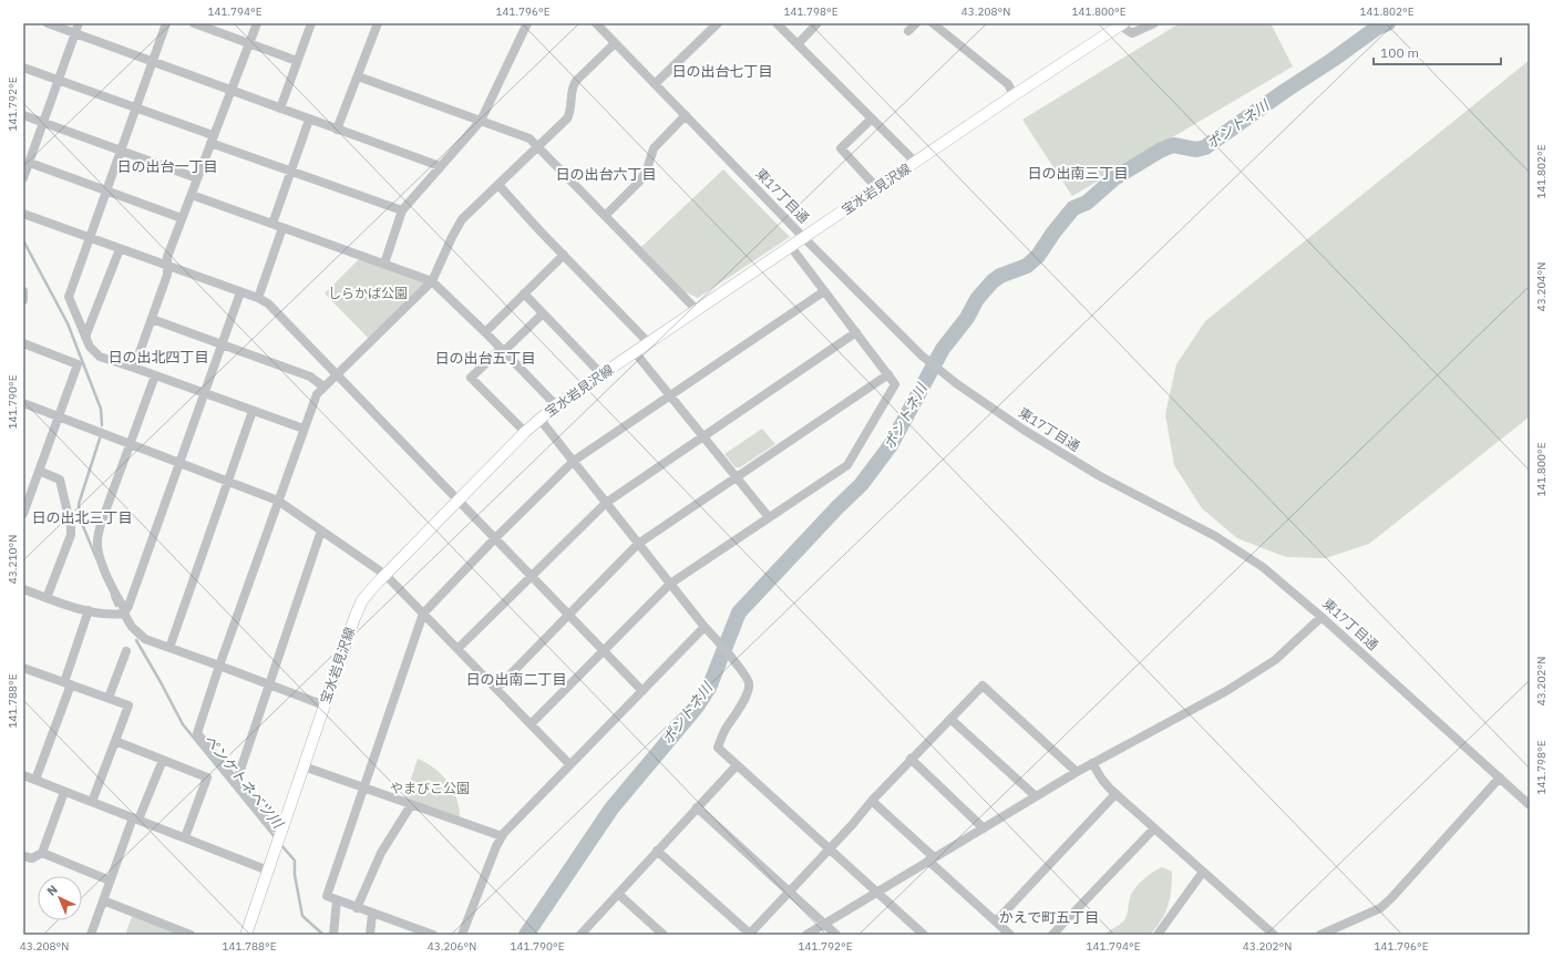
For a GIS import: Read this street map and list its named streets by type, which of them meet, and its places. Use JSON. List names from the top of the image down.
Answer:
{
  "streets": {
    "main road": ["宝水岩見沢線"],
    "street": ["東17丁目通"]
  },
  "crossings": [
    ["宝水岩見沢線", "東17丁目通"]
  ],
  "districts": [
    "日の出台七丁目",
    "日の出台一丁目",
    "日の出南三丁目",
    "日の出台六丁目",
    "日の出北四丁目",
    "日の出台五丁目",
    "日の出北三丁目",
    "日の出南二丁目",
    "かえで町五丁目"
  ],
  "water": ["ポントネ川", "ペンケトネベツ川"],
  "parks": ["しらかば公園", "やまびこ公園"],
  "scale_bar": "100 m",
  "north": "top left",
  "coordinates": [
    "141.794°E",
    "141.796°E",
    "141.798°E",
    "43.208°N",
    "141.800°E",
    "141.802°E",
    "141.792°E",
    "43.204°N",
    "141.790°E",
    "43.210°N",
    "43.202°N",
    "141.788°E",
    "43.206°N"
  ]
}
